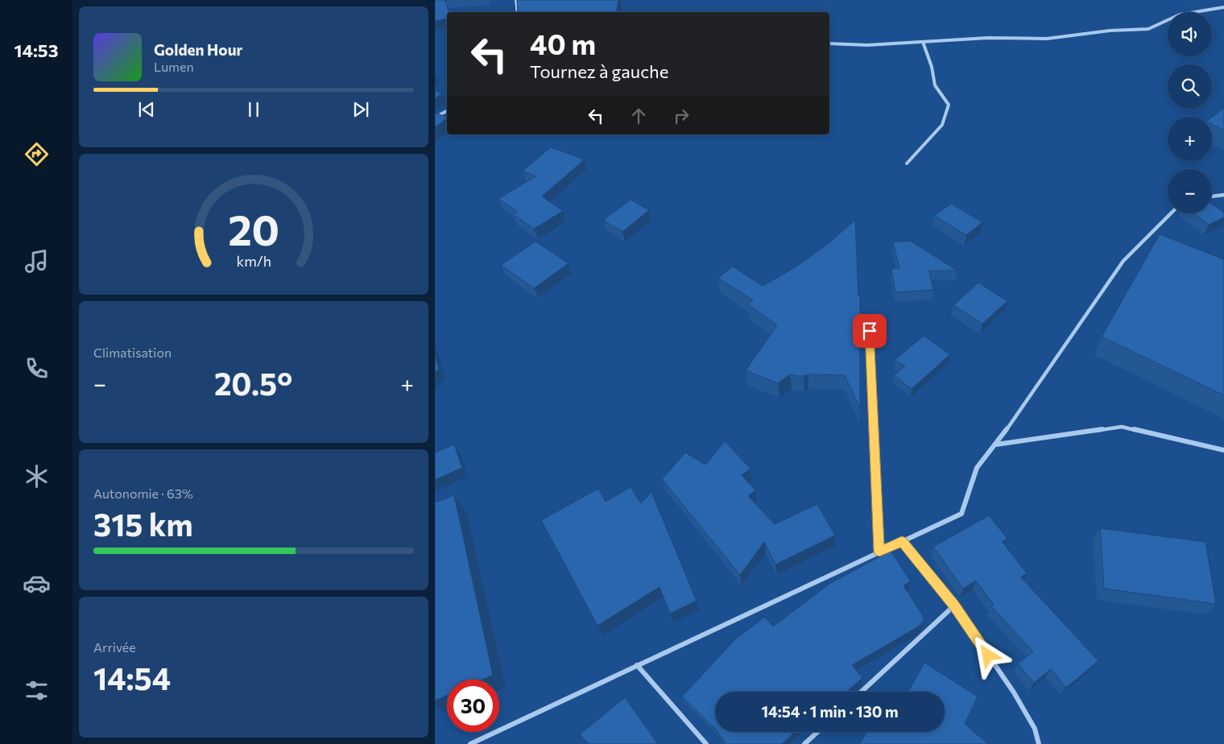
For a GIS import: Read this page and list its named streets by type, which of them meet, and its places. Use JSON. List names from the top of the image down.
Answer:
{
  "page": {
    "tabs": "14:53",
    "map_buttons": ["+", "−"],
    "turn": ["40 m", "Tournez à gauche"],
    "song": ["Golden Hour", "Lumen"],
    "tile": [
      "Climatisation",
      ["Autonomie · 63%", "315 km"],
      ["Arrivée", "14:54"]
    ],
    "heat": ["−", "20.5°", "+"],
    "limit": "30",
    "trip": "14:54 · 1 min · 130 m",
    "gauge": ["20", "km/h"]
  }
}
